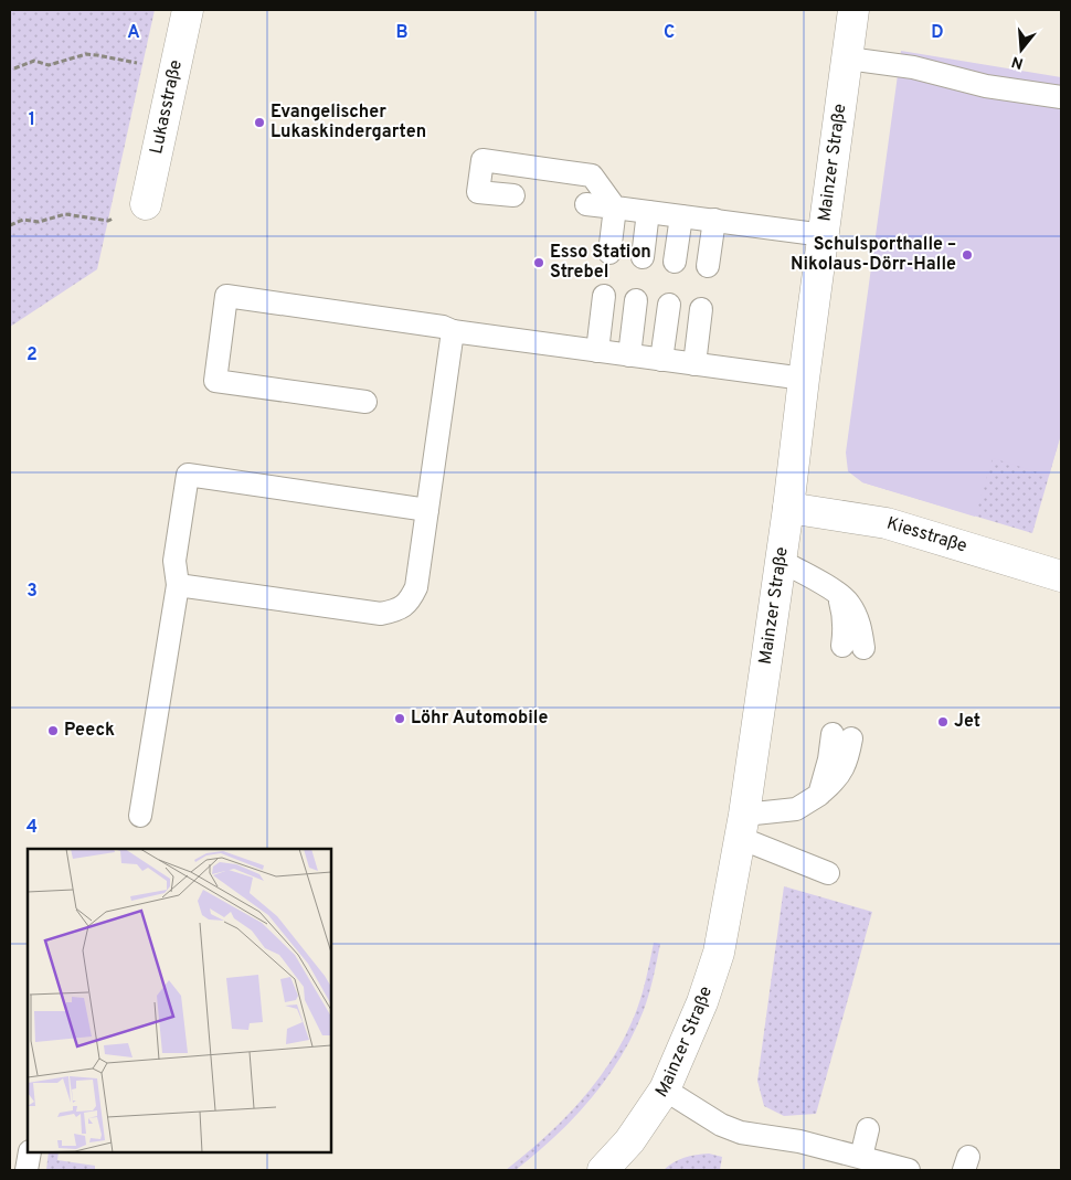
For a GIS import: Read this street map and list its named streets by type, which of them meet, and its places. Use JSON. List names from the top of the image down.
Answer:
{
  "streets": {
    "main road": ["Lukasstraße", "Mainzer Straße", "Kiesstraße"]
  },
  "crossings": [
    ["Mainzer Straße", "Kiesstraße"]
  ],
  "places": [
    "Evangelischer Lukaskindergarten",
    "Schulsporthalle – Nikolaus-Dörr-Halle",
    "Esso Station Strebel",
    "Löhr Automobile",
    "Jet",
    "Peeck"
  ],
  "north": "bottom",
  "grid": {
    "columns": [
      "A",
      "B",
      "C",
      "D"
    ],
    "rows": [
      "1",
      "2",
      "3",
      "4"
    ]
  }
}
